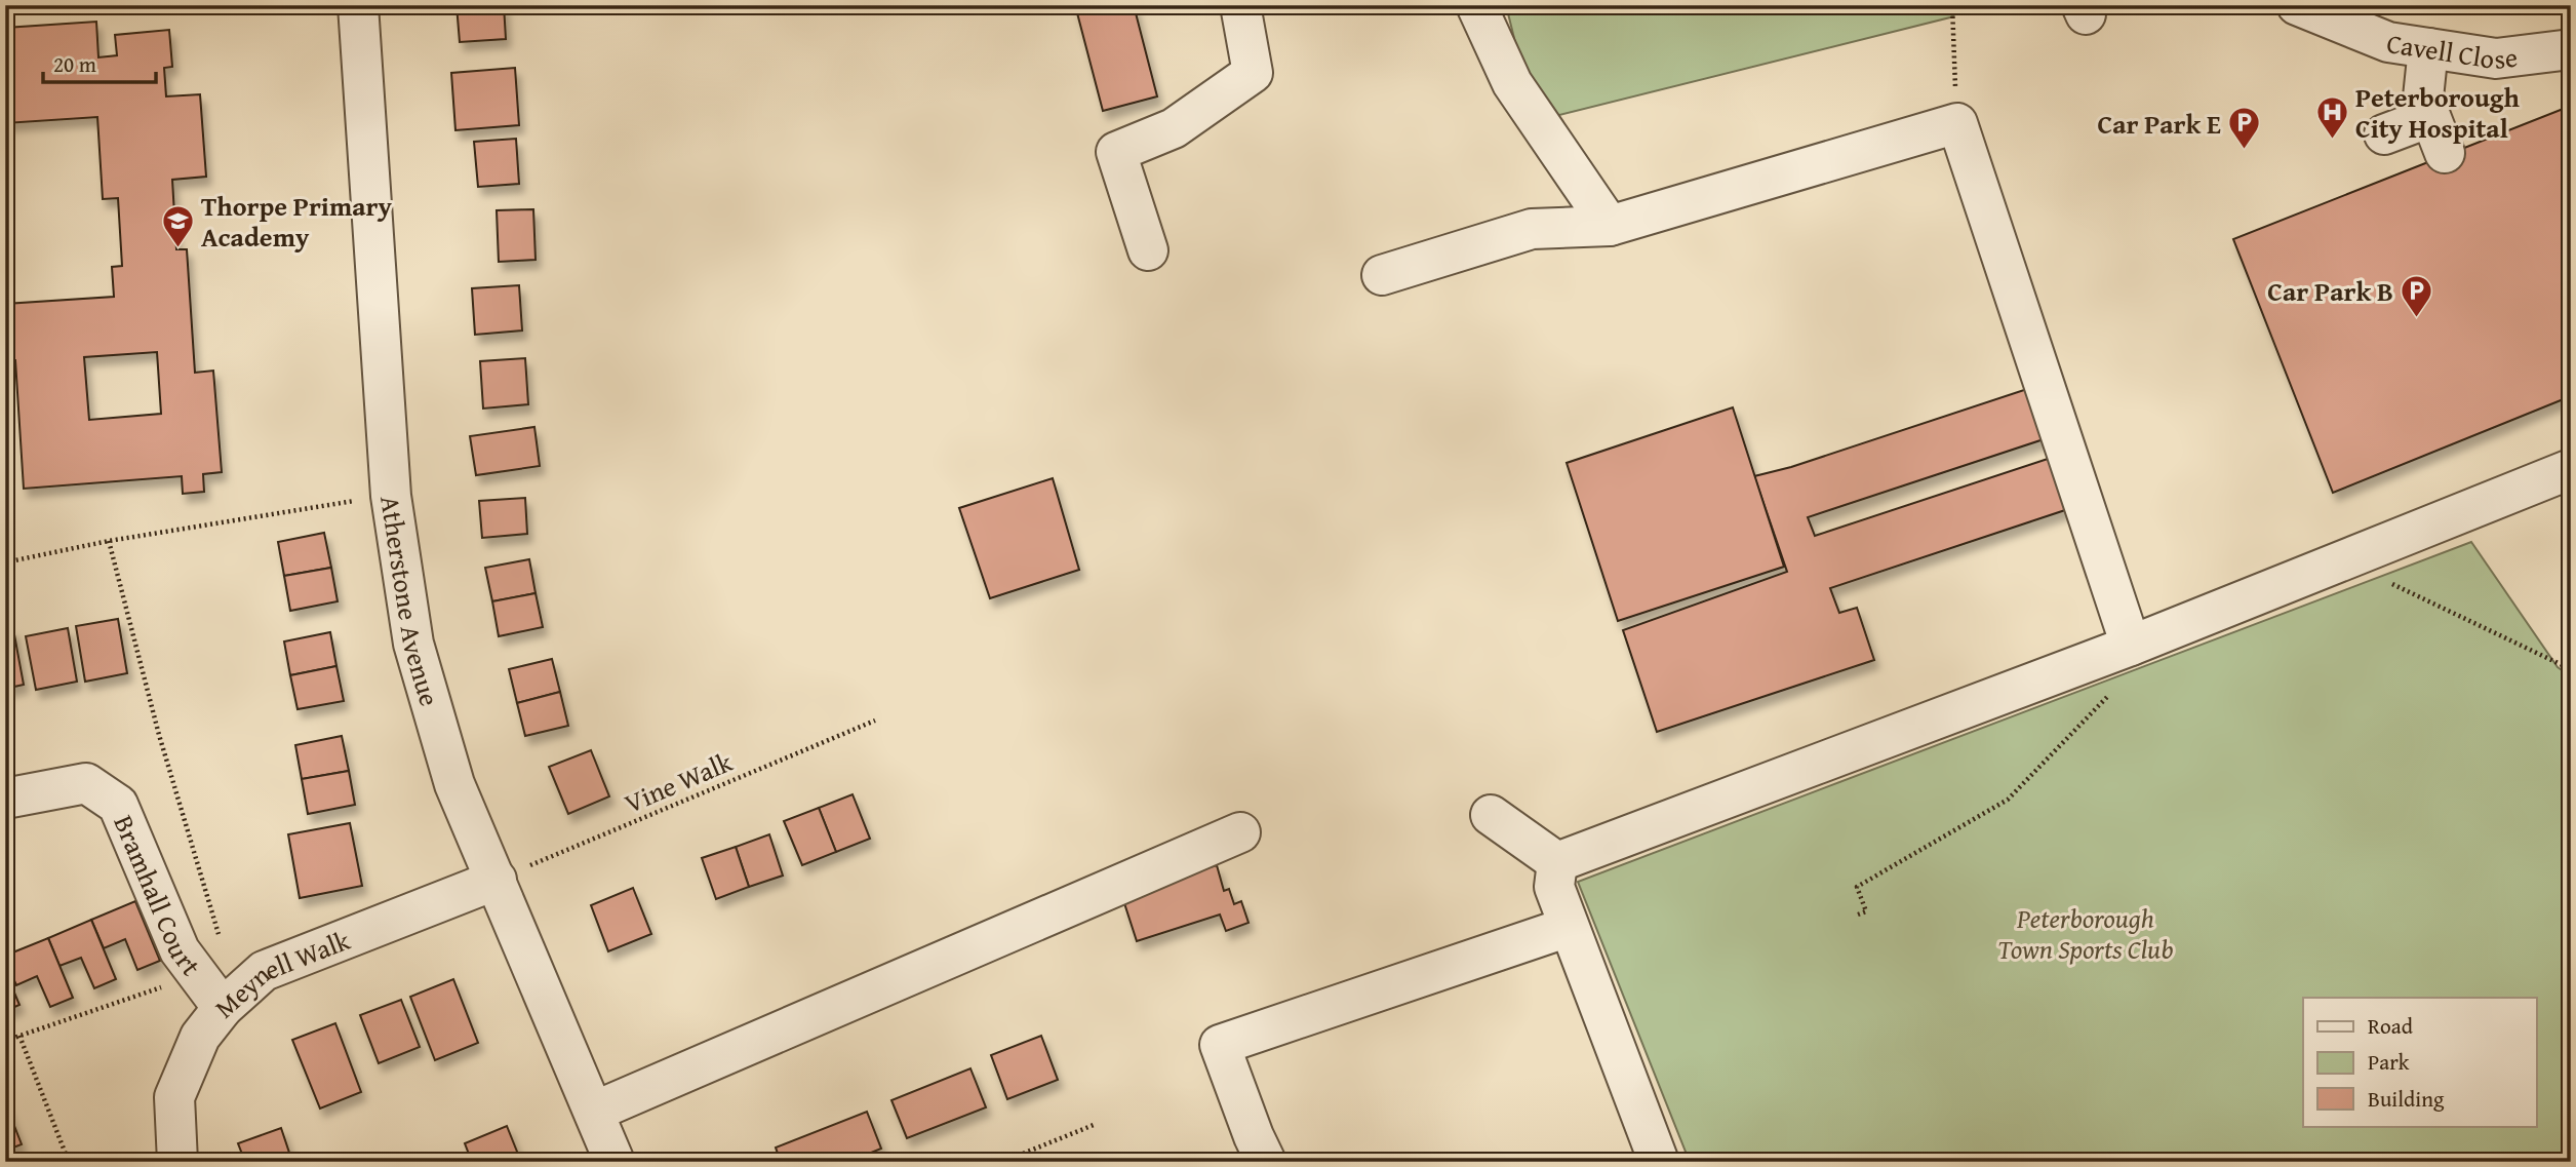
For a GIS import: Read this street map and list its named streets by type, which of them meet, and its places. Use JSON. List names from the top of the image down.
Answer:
{
  "streets": {
    "street": [
      "Cavell Close",
      "Atherstone Avenue",
      "Bramhall Court",
      "Meynell Walk"
    ],
    "path": ["Vine Walk"]
  },
  "crossings": [
    ["Atherstone Avenue", "Vine Walk"],
    ["Atherstone Avenue", "Meynell Walk"],
    ["Vine Walk", "Meynell Walk"],
    ["Bramhall Court", "Meynell Walk"]
  ],
  "parks": ["Peterborough Town Sports Club"],
  "places": {
    "hospital": ["Peterborough City Hospital"],
    "parking": ["Car Park E", "Car Park B"],
    "school or university": ["Thorpe Primary Academy"]
  },
  "legend": ["Road", "Park", "Building"],
  "scale_bar": "20 m"
}
